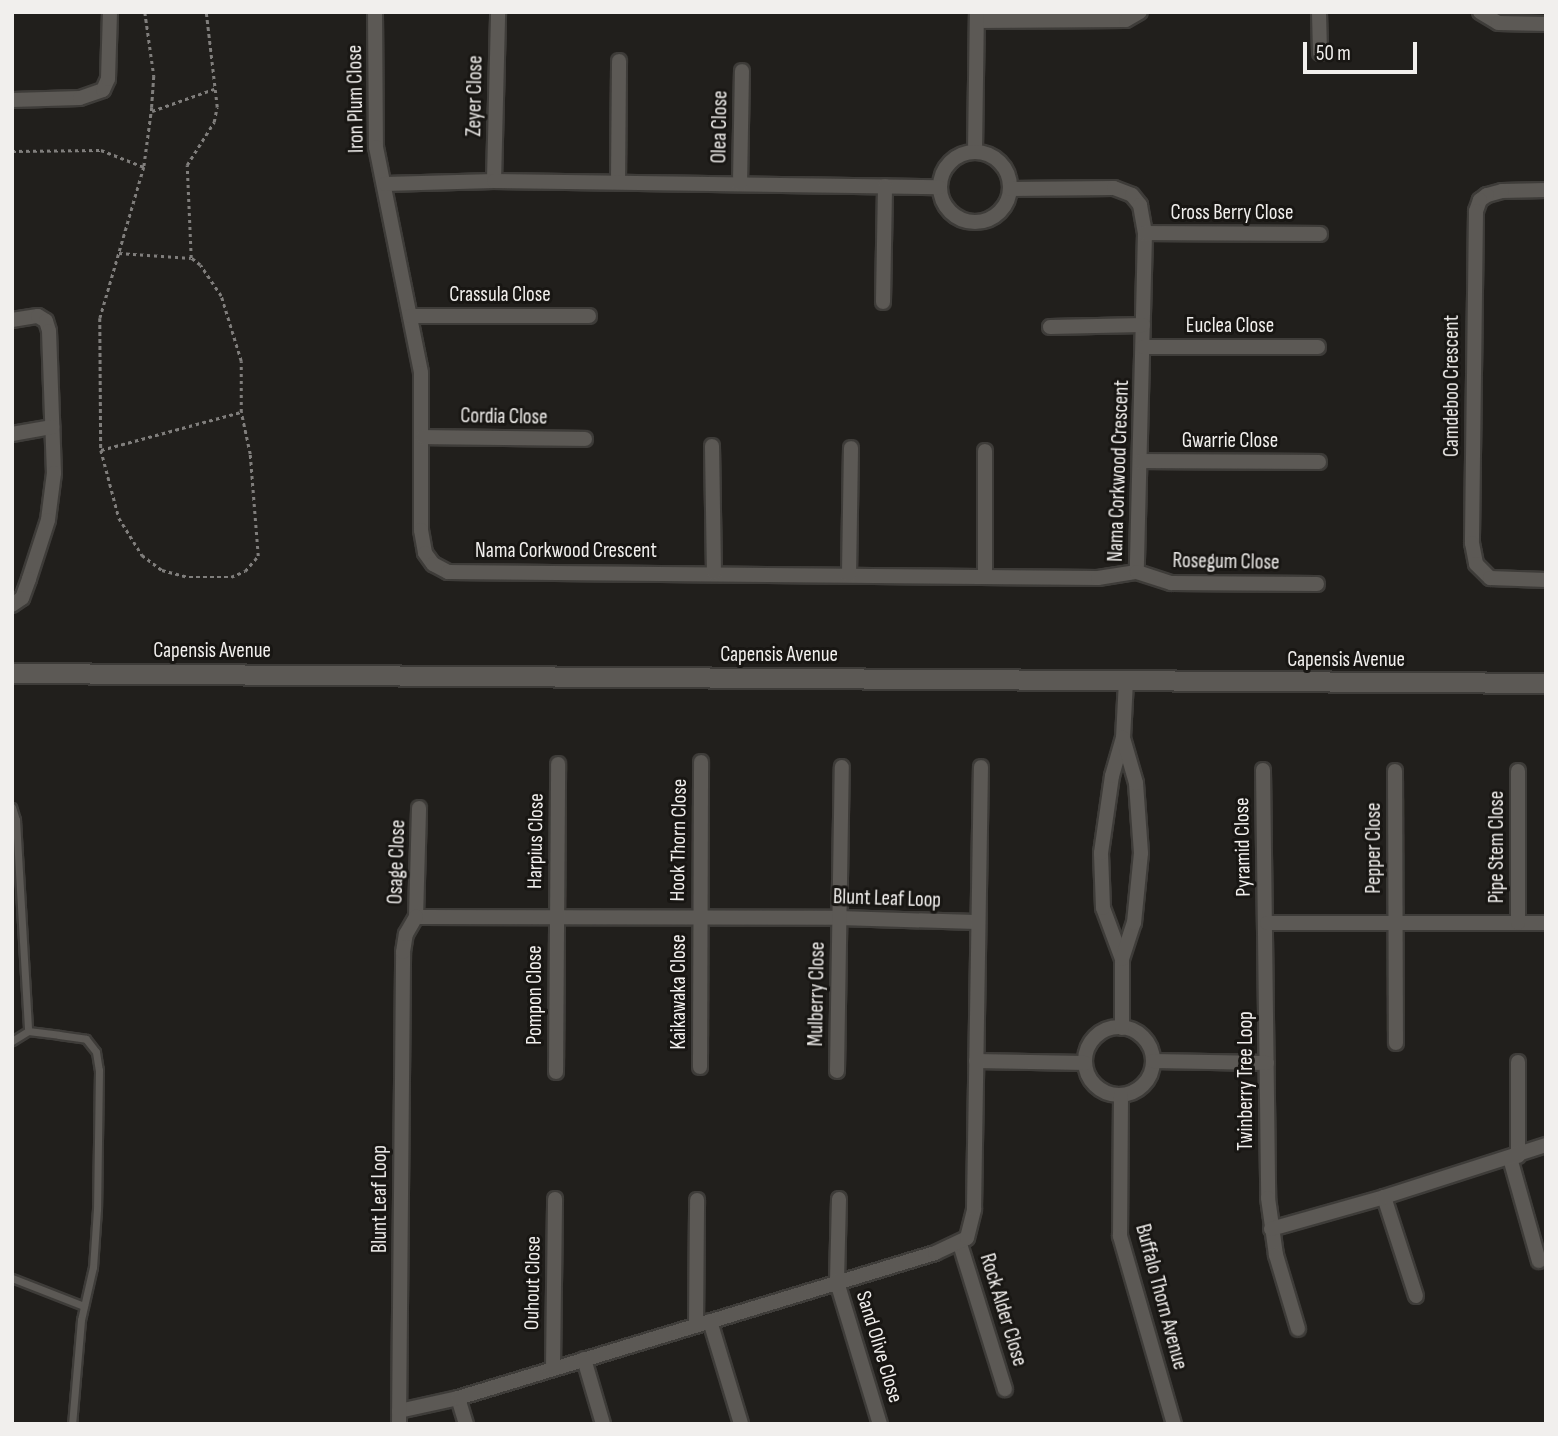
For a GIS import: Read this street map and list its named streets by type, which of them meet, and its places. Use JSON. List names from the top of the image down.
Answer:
{
  "streets": {
    "street": [
      "Zeyer Close",
      "Iron Plum Close",
      "Olea Close",
      "Cross Berry Close",
      "Crassula Close",
      "Euclea Close",
      "Camdeboo Crescent",
      "Cordia Close",
      "Gwarrie Close",
      "Nama Corkwood Crescent",
      "Rosegum Close",
      "Capensis Avenue",
      "Hook Thorn Close",
      "Harpius Close",
      "Pyramid Close",
      "Pipe Stem Close",
      "Pepper Close",
      "Osage Close",
      "Blunt Leaf Loop",
      "Kaikawaka Close",
      "Mulberry Close",
      "Pompon Close",
      "Twinberry Tree Loop",
      "Ouhout Close",
      "Buffalo Thorn Avenue",
      "Rock Alder Close",
      "Sand Olive Close"
    ]
  },
  "crossings": [
    ["Iron Plum Close", "Nama Corkwood Crescent"],
    ["Cross Berry Close", "Nama Corkwood Crescent"],
    ["Crassula Close", "Nama Corkwood Crescent"],
    ["Euclea Close", "Nama Corkwood Crescent"],
    ["Cordia Close", "Nama Corkwood Crescent"],
    ["Gwarrie Close", "Nama Corkwood Crescent"],
    ["Nama Corkwood Crescent", "Rosegum Close"],
    ["Hook Thorn Close", "Blunt Leaf Loop"],
    ["Hook Thorn Close", "Kaikawaka Close"],
    ["Harpius Close", "Blunt Leaf Loop"],
    ["Harpius Close", "Pompon Close"],
    ["Pyramid Close", "Twinberry Tree Loop"],
    ["Osage Close", "Blunt Leaf Loop"],
    ["Blunt Leaf Loop", "Kaikawaka Close"],
    ["Blunt Leaf Loop", "Mulberry Close"],
    ["Blunt Leaf Loop", "Pompon Close"],
    ["Blunt Leaf Loop", "Ouhout Close"],
    ["Blunt Leaf Loop", "Rock Alder Close"],
    ["Blunt Leaf Loop", "Sand Olive Close"]
  ],
  "scale_bar": "50 m"
}
